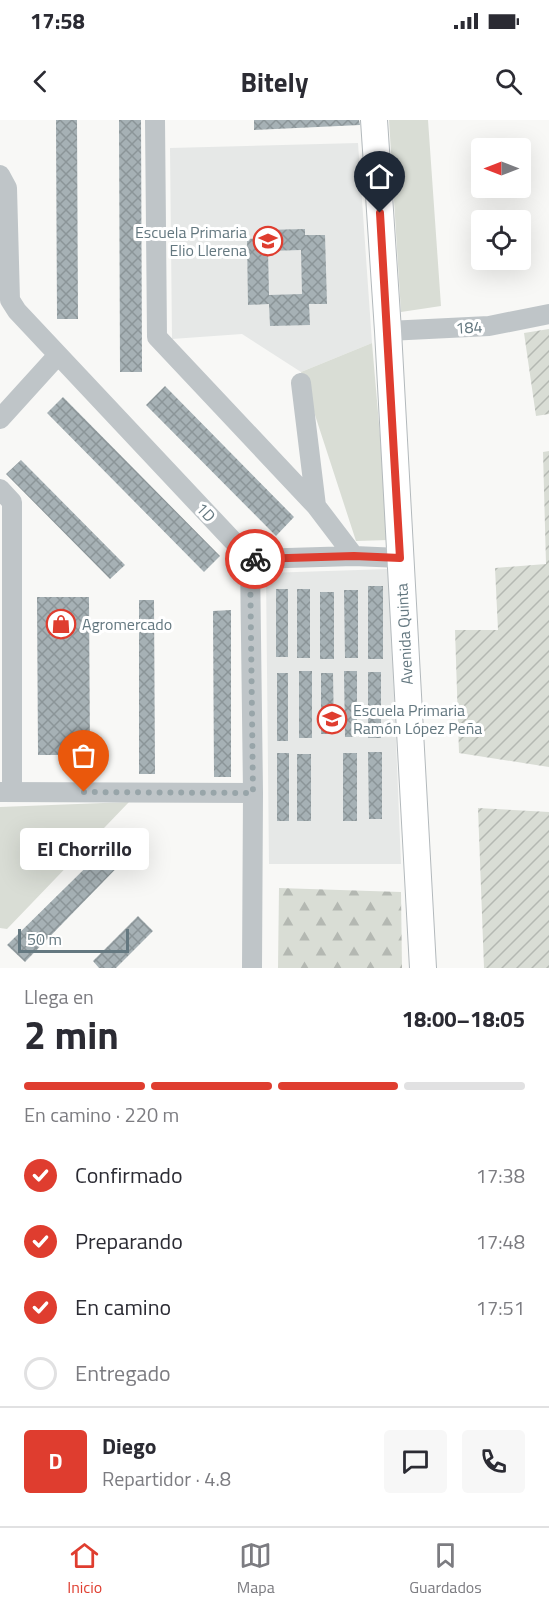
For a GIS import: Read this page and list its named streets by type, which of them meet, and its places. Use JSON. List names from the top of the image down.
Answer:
{
  "streets": {
    "main road": ["Avenida Quinta"],
    "street": ["184", "1D"]
  },
  "crossings": [
    ["184", "Avenida Quinta"]
  ],
  "places": {
    "school or university": ["Escuela Primaria Elio Llerena", "Escuela Primaria Ramón López Peña"],
    "shop": ["Agromercado"],
    "other": ["El Chorrillo"]
  },
  "scale_bar": "50 m",
  "north": "left",
  "page": {
    "status": "17:58",
    "header": "Bitely",
    "bubble": "El Chorrillo",
    "scale": "50 m",
    "heading": ["2 min", "Llega en", "18:00–18:05"],
    "panel": ["Diego", "Repartidor · 4.8"],
    "bar": "En camino · 220 m",
    "list": [
      ["Confirmado", "17:38"],
      ["Preparando", "17:48"],
      ["En camino", "17:51"],
      "Entregado"
    ],
    "round": "D",
    "tabs": ["Inicio", "Mapa", "Guardados"]
  }
}
